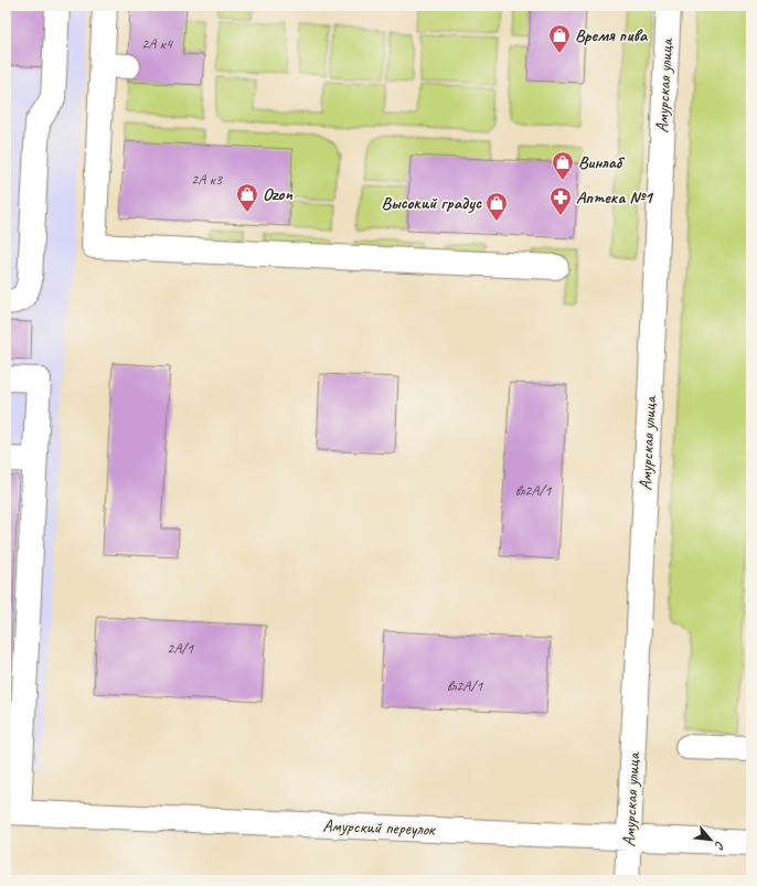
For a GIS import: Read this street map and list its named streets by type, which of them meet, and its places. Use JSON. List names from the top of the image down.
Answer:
{
  "streets": {
    "street": ["Амурская улица", "Амурский переулок"]
  },
  "crossings": [
    ["Амурская улица", "Амурский переулок"]
  ],
  "places": {
    "shop": [
      "Время пива",
      "Винлаб",
      "Ozon",
      "Высокий градус"
    ],
    "pharmacy": ["Аптека №1"]
  },
  "house_numbers": [
    "2А к4",
    "2А к3",
    "вл2А/1",
    "2А/1",
    "вл2А/1"
  ],
  "north": "bottom right"
}
